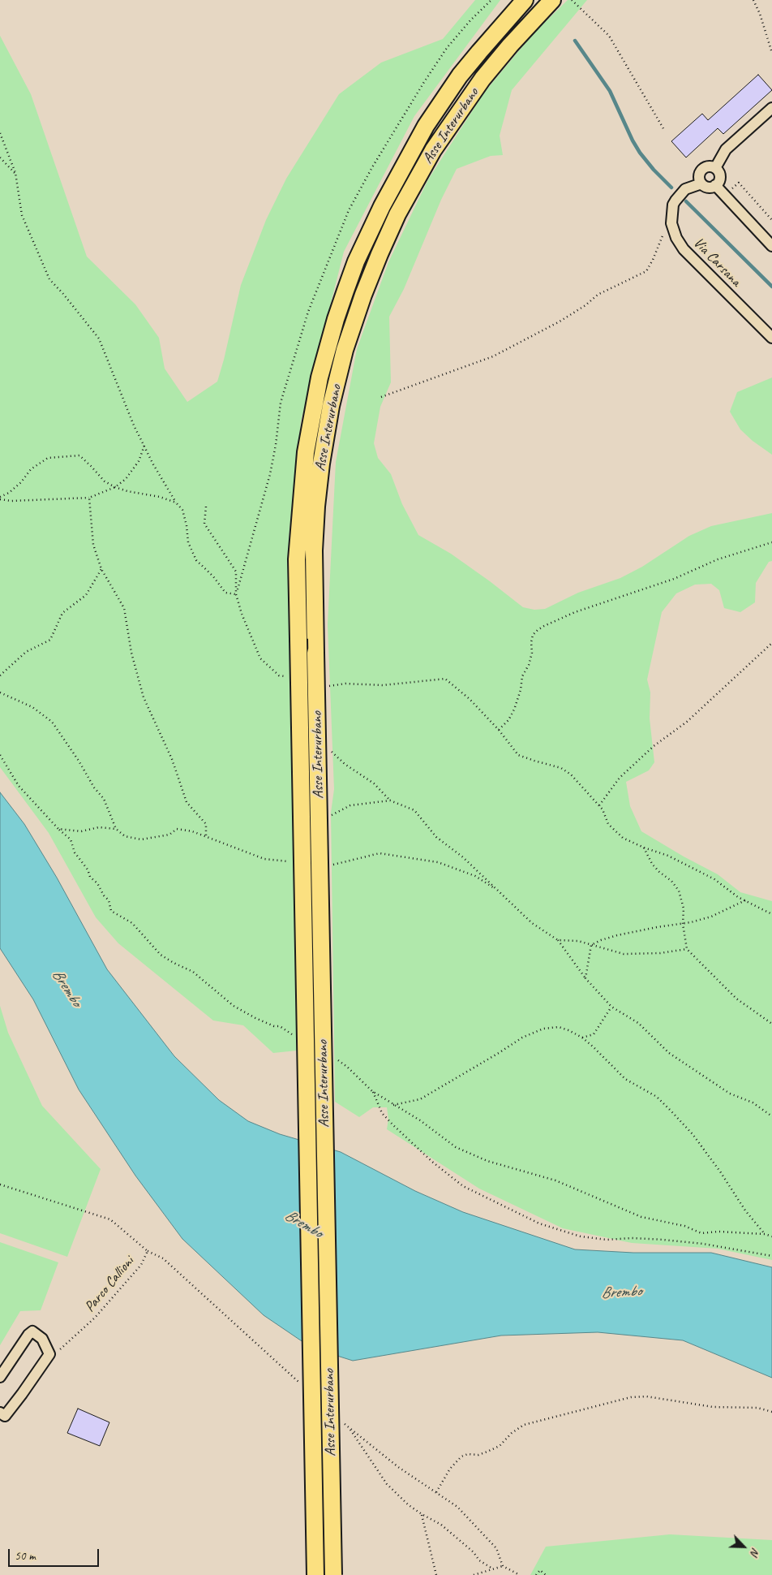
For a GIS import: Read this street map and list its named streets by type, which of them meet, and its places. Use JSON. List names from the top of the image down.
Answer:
{
  "streets": {
    "highway": ["Asse Interurbano"],
    "street": ["Via Carsana"],
    "path": ["Parco Callioni"]
  },
  "water": ["Brembo"],
  "scale_bar": "50 m",
  "north": "bottom right"
}
